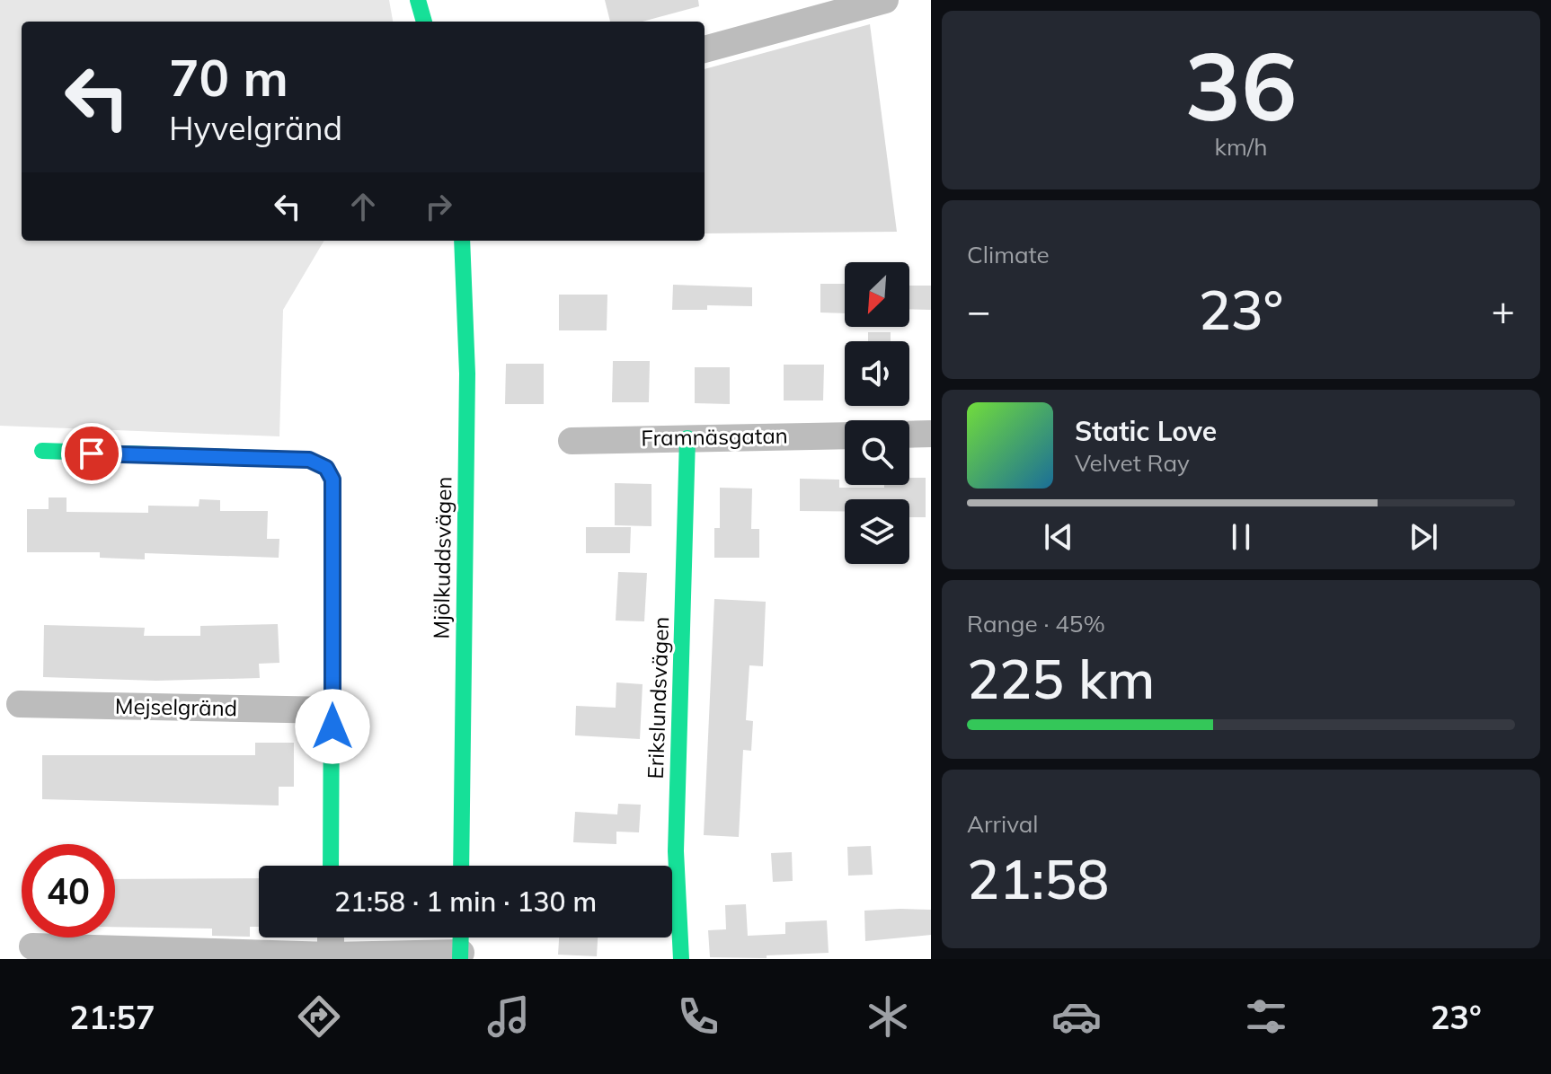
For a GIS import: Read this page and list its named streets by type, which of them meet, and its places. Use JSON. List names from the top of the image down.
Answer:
{
  "streets": {
    "street": [
      "Framnäsgatan",
      "Mjölkuddsvägen",
      "Erikslundsvägen",
      "Mejselgränd"
    ]
  },
  "crossings": [
    ["Framnäsgatan", "Erikslundsvägen"]
  ],
  "north": "bottom left",
  "page": {
    "tile": [
      ["36", "km/h"],
      "Climate",
      ["Range · 45%", "225 km"],
      ["Arrival", "21:58"]
    ],
    "turn": ["70 m", "Hyvelgränd"],
    "heat": ["−", "23°", "+"],
    "song": ["Static Love", "Velvet Ray"],
    "limit": "40",
    "trip": "21:58 · 1 min · 130 m",
    "tabs": ["21:57", "23°"]
  }
}
